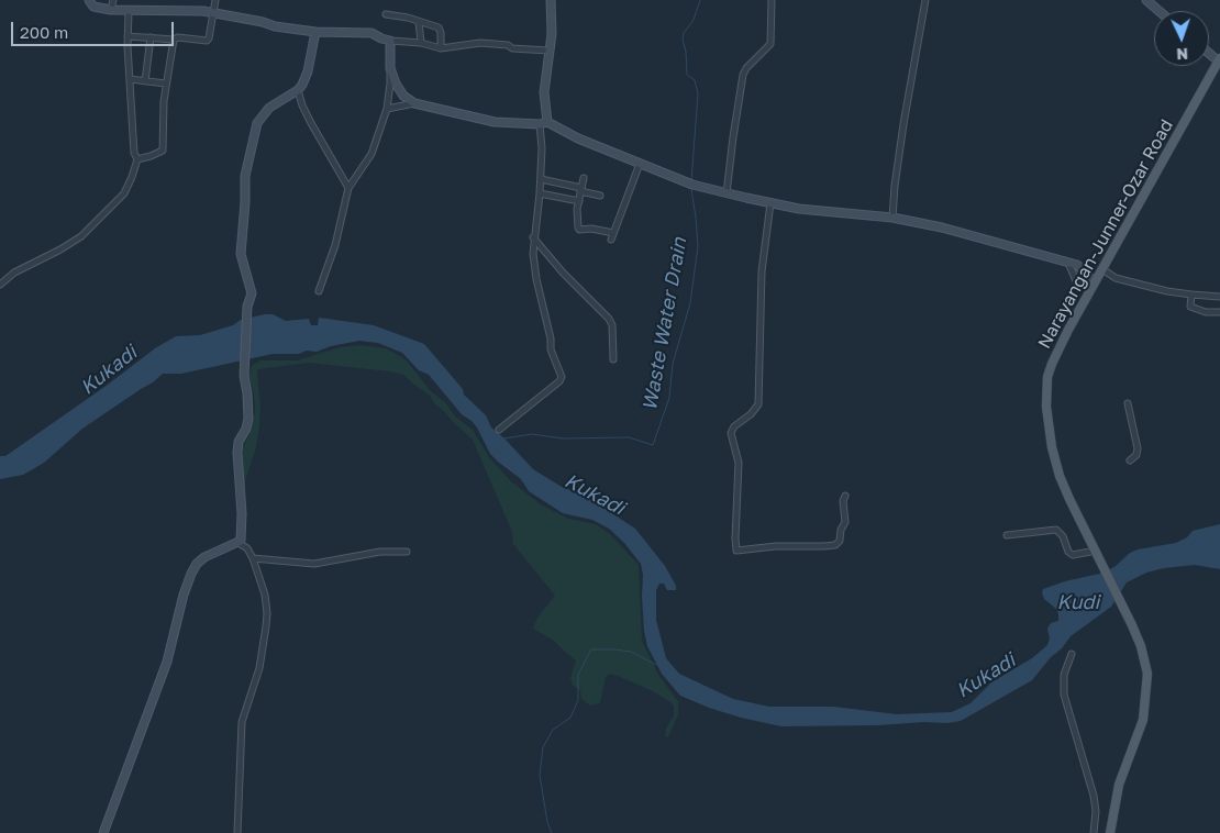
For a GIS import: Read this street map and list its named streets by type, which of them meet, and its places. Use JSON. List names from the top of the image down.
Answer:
{
  "streets": {
    "main road": ["Narayangan-Junner-Ozar Road"]
  },
  "water": ["Waste Water Drain", "Kukadi", "Kudi"],
  "scale_bar": "200 m",
  "north": "bottom"
}
